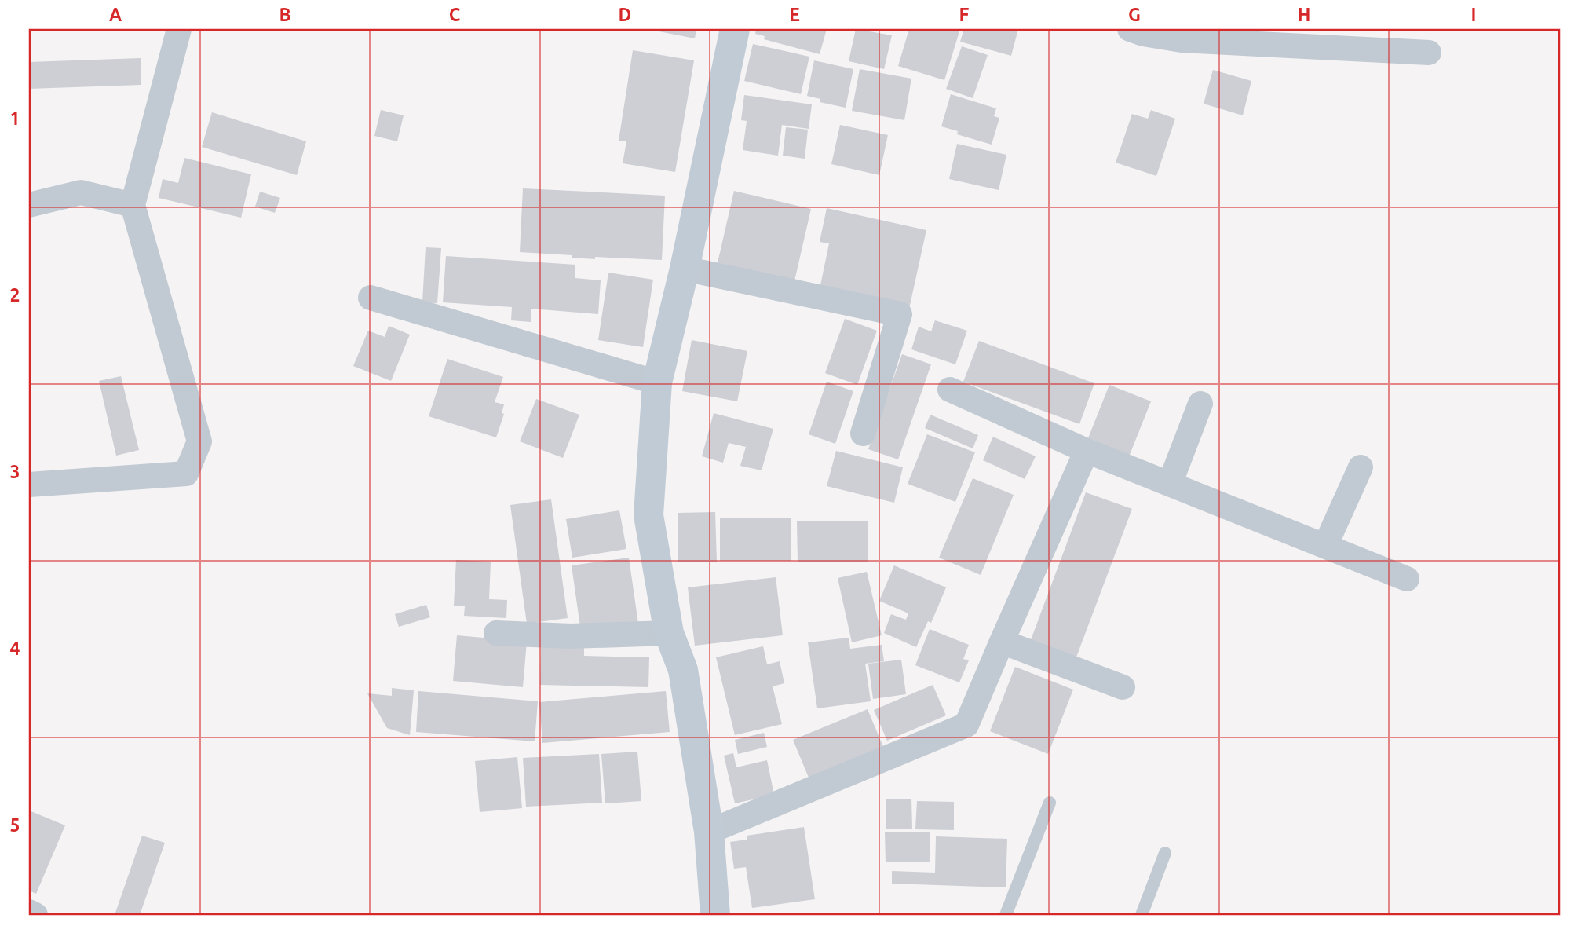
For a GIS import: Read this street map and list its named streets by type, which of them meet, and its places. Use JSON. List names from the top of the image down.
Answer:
{
  "grid": {
    "columns": [
      "A",
      "B",
      "C",
      "D",
      "E",
      "F",
      "G",
      "H",
      "I"
    ],
    "rows": [
      "1",
      "2",
      "3",
      "4",
      "5"
    ]
  }
}
